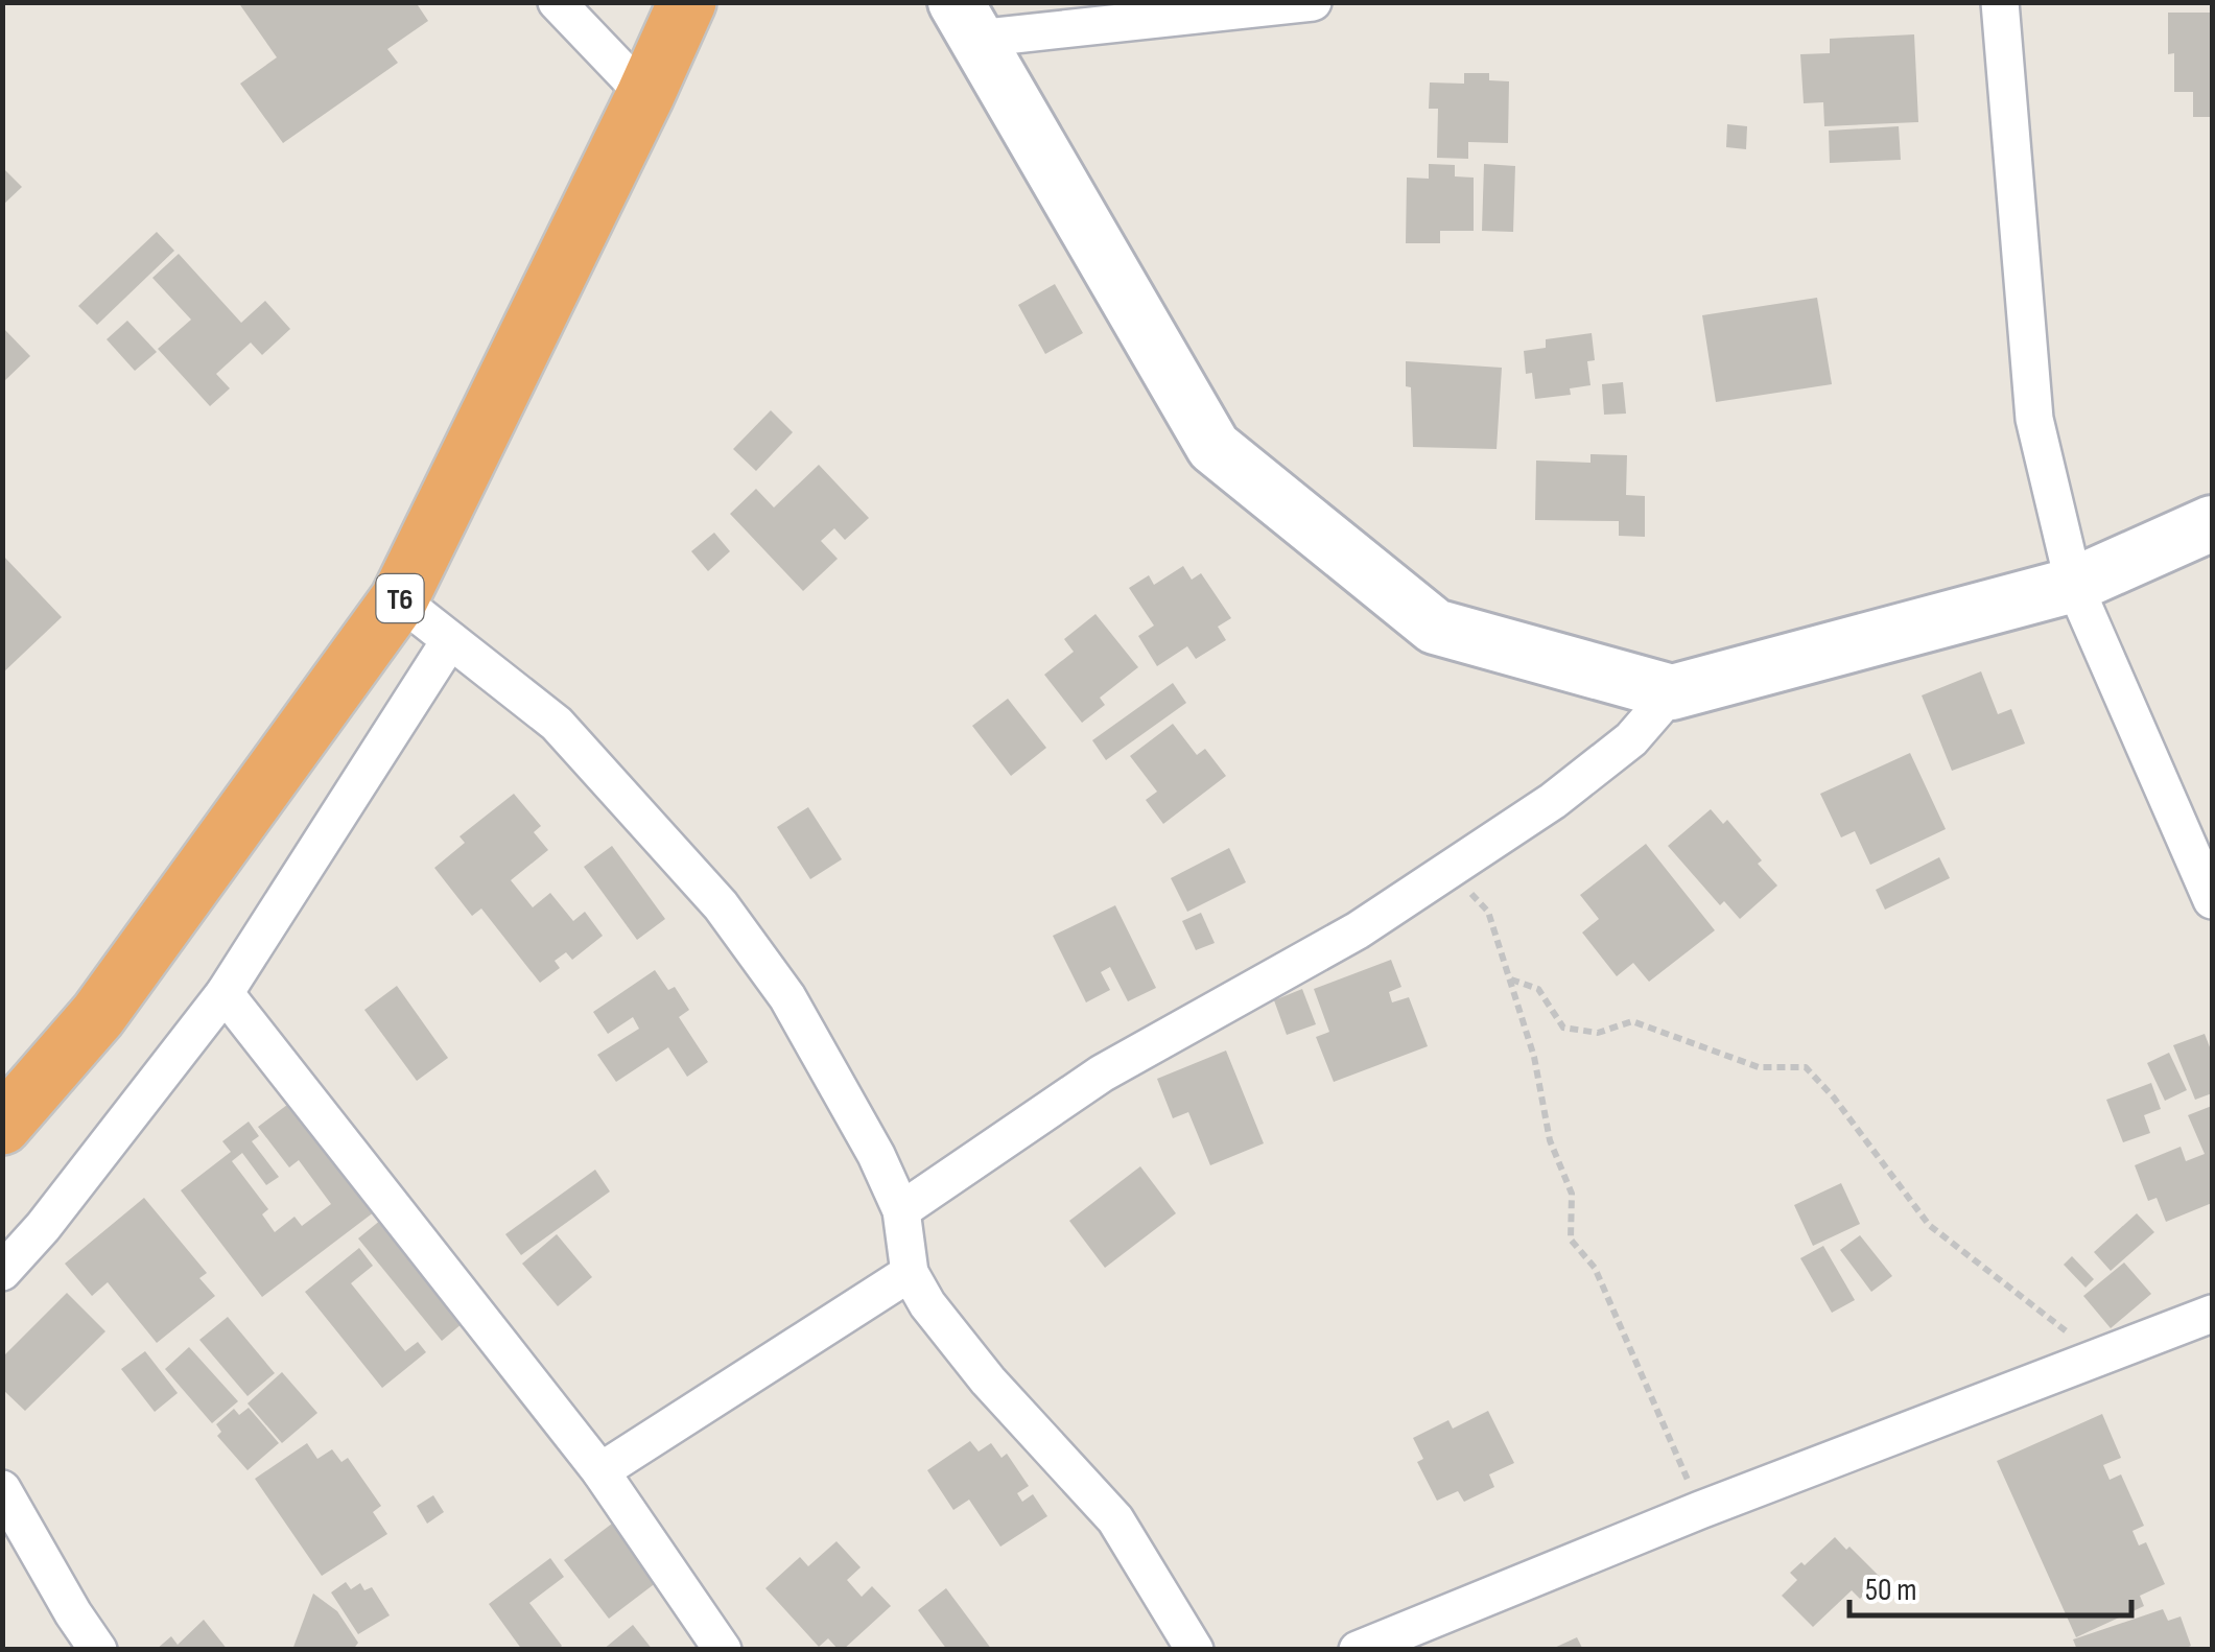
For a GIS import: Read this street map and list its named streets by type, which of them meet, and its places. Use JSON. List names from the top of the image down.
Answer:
{
  "streets": {
    "highway": ["T6"]
  },
  "scale_bar": "50 m"
}
